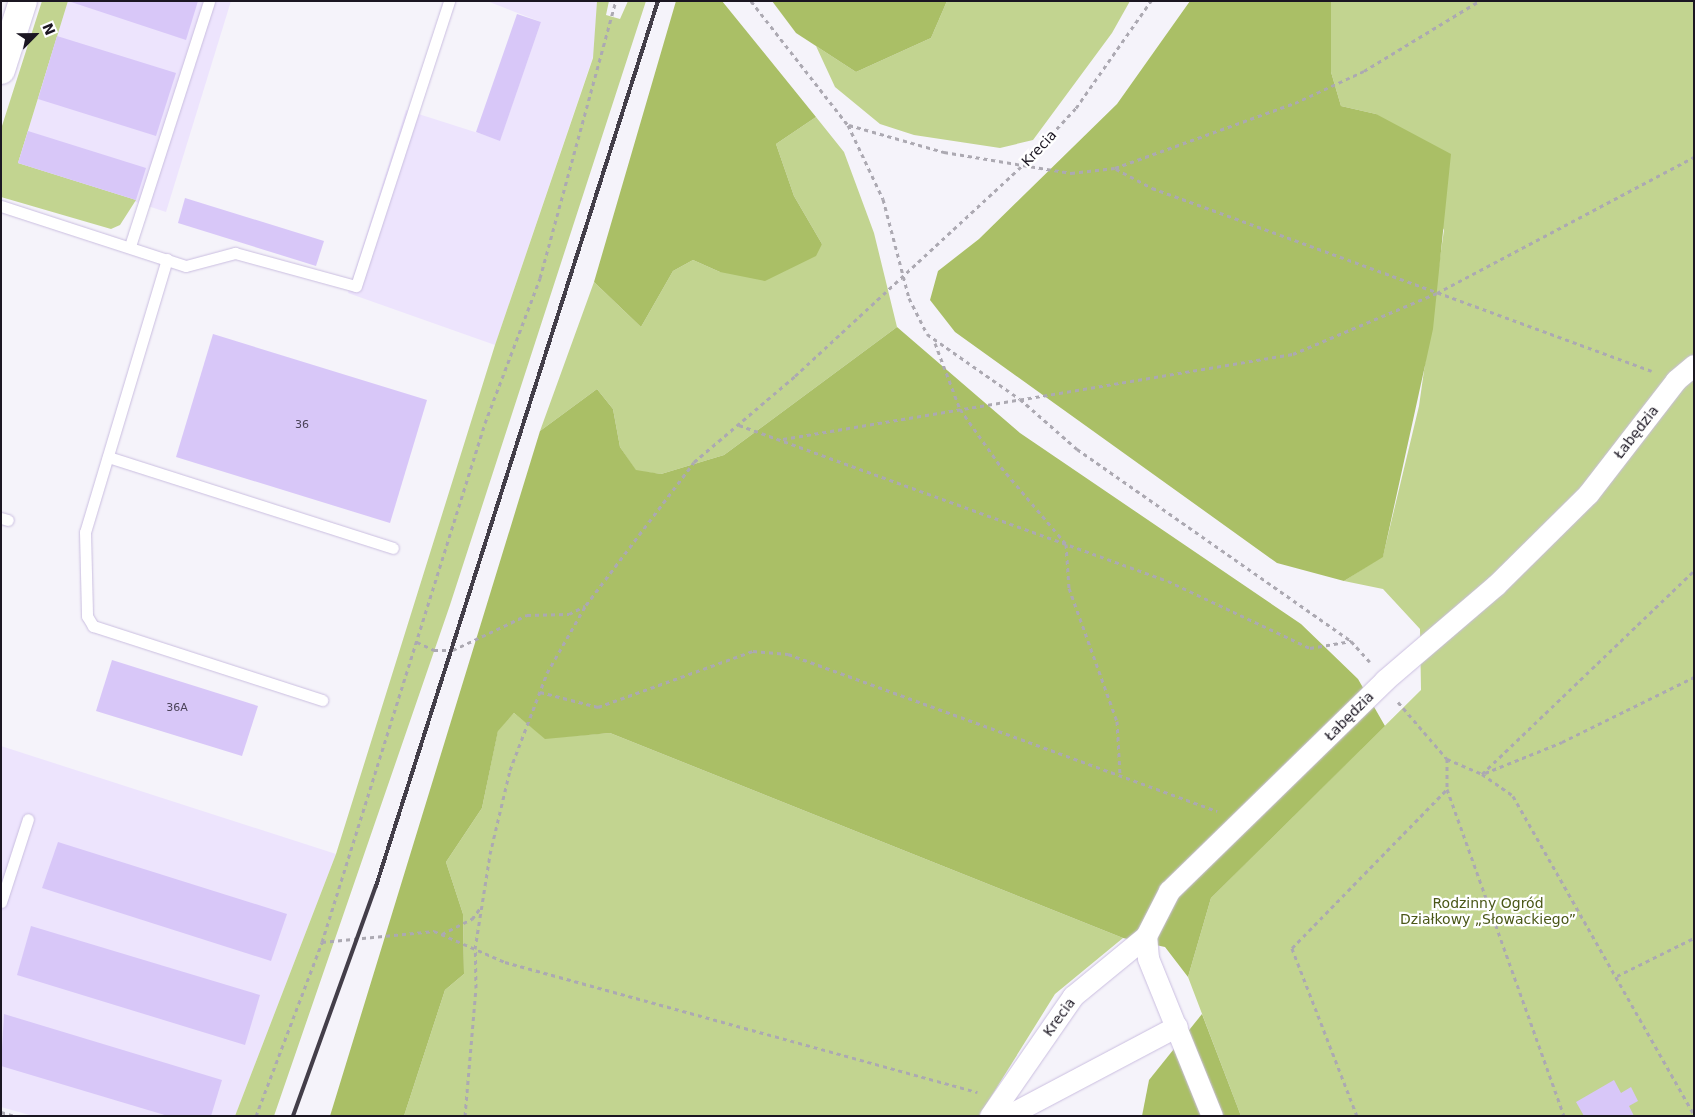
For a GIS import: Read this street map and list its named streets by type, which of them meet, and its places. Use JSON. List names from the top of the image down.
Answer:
{
  "streets": {
    "street": ["Krecia", "Łabędzia"]
  },
  "crossings": [
    ["Krecia", "Łabędzia"]
  ],
  "parks": ["Rodzinny Ogród Działkowy „Słowackiego”"],
  "house_numbers": ["36", "36A"],
  "north": "top right"
}
